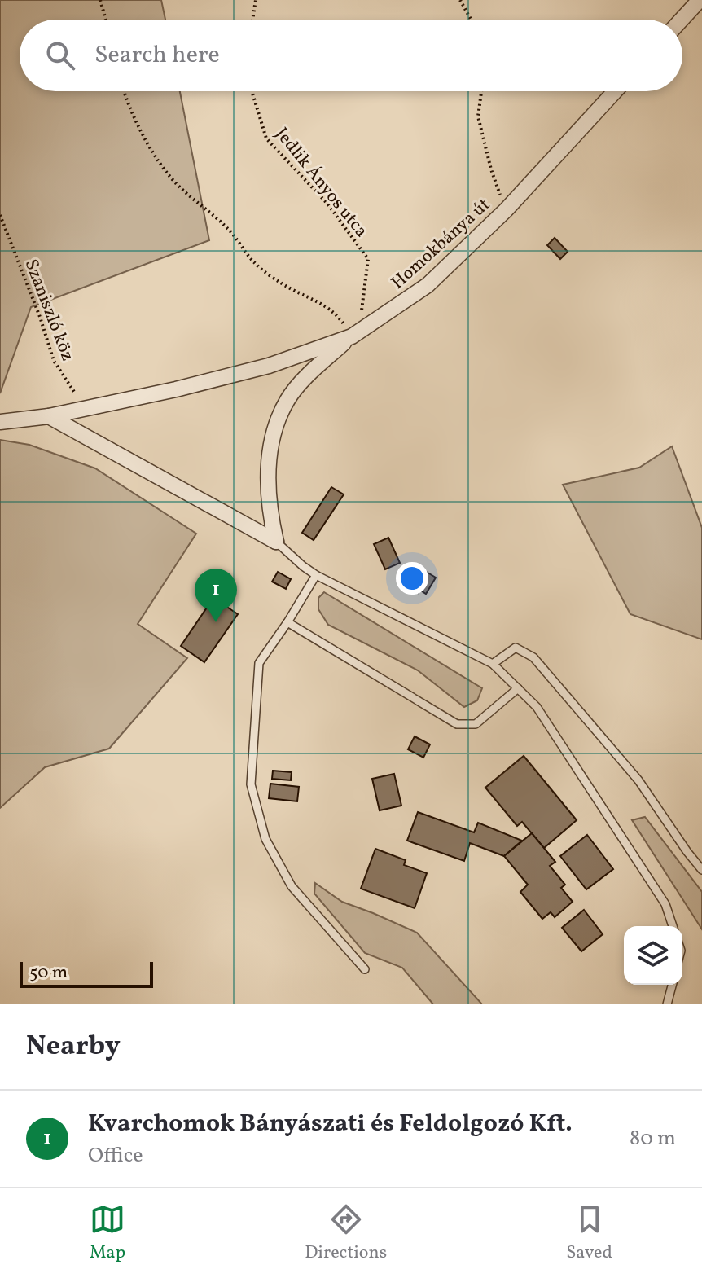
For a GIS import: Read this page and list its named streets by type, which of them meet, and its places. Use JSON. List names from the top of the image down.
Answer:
{
  "streets": {
    "street": ["Homokbánya út"],
    "path": ["Jedlik Ányos utca", "Szaniszló köz"]
  },
  "crossings": [
    ["Jedlik Ányos utca", "Homokbánya út"],
    ["Homokbánya út", "Szaniszló köz"]
  ],
  "scale_bar": "50 m",
  "page": {
    "search": "Search here",
    "pins": "1",
    "scale": "50 m",
    "heading": "Nearby",
    "list": [
      {
        "mark": "1",
        "name": "Kvarchomok Bányászati és Feldolgozó Kft.",
        "note": "Office",
        "value": "80 m"
      }
    ],
    "nav": ["Map", "Directions", "Saved"]
  }
}
